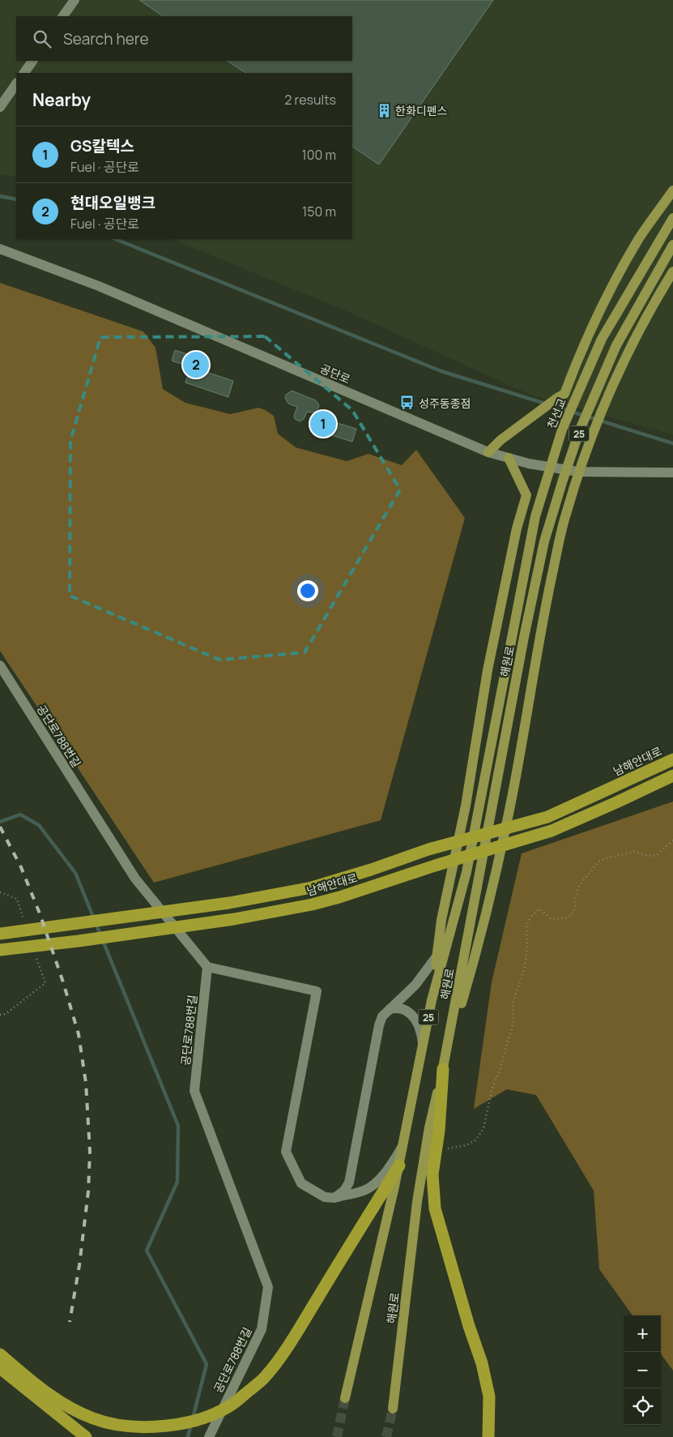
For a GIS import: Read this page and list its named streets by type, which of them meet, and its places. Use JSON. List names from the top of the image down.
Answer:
{
  "streets": {
    "highway": ["남해안대로"],
    "main road": ["천선교", "25", "해원로"],
    "street": ["공단로", "공단로788번길"]
  },
  "crossings": [
    ["천선교", "해원로"]
  ],
  "places": {
    "building": ["한화디펜스"],
    "bus stop": ["성주동종점"]
  },
  "page": {
    "search": "Search here",
    "heading": ["Nearby", "2 results"],
    "list": [
      {
        "mark": "1",
        "name": "GS칼텍스",
        "note": "Fuel · 공단로",
        "value": "100 m"
      },
      {
        "mark": "2",
        "name": "현대오일뱅크",
        "note": "Fuel · 공단로",
        "value": "150 m"
      }
    ],
    "pins": ["2", "1"],
    "map_buttons": ["+", "−"]
  }
}
